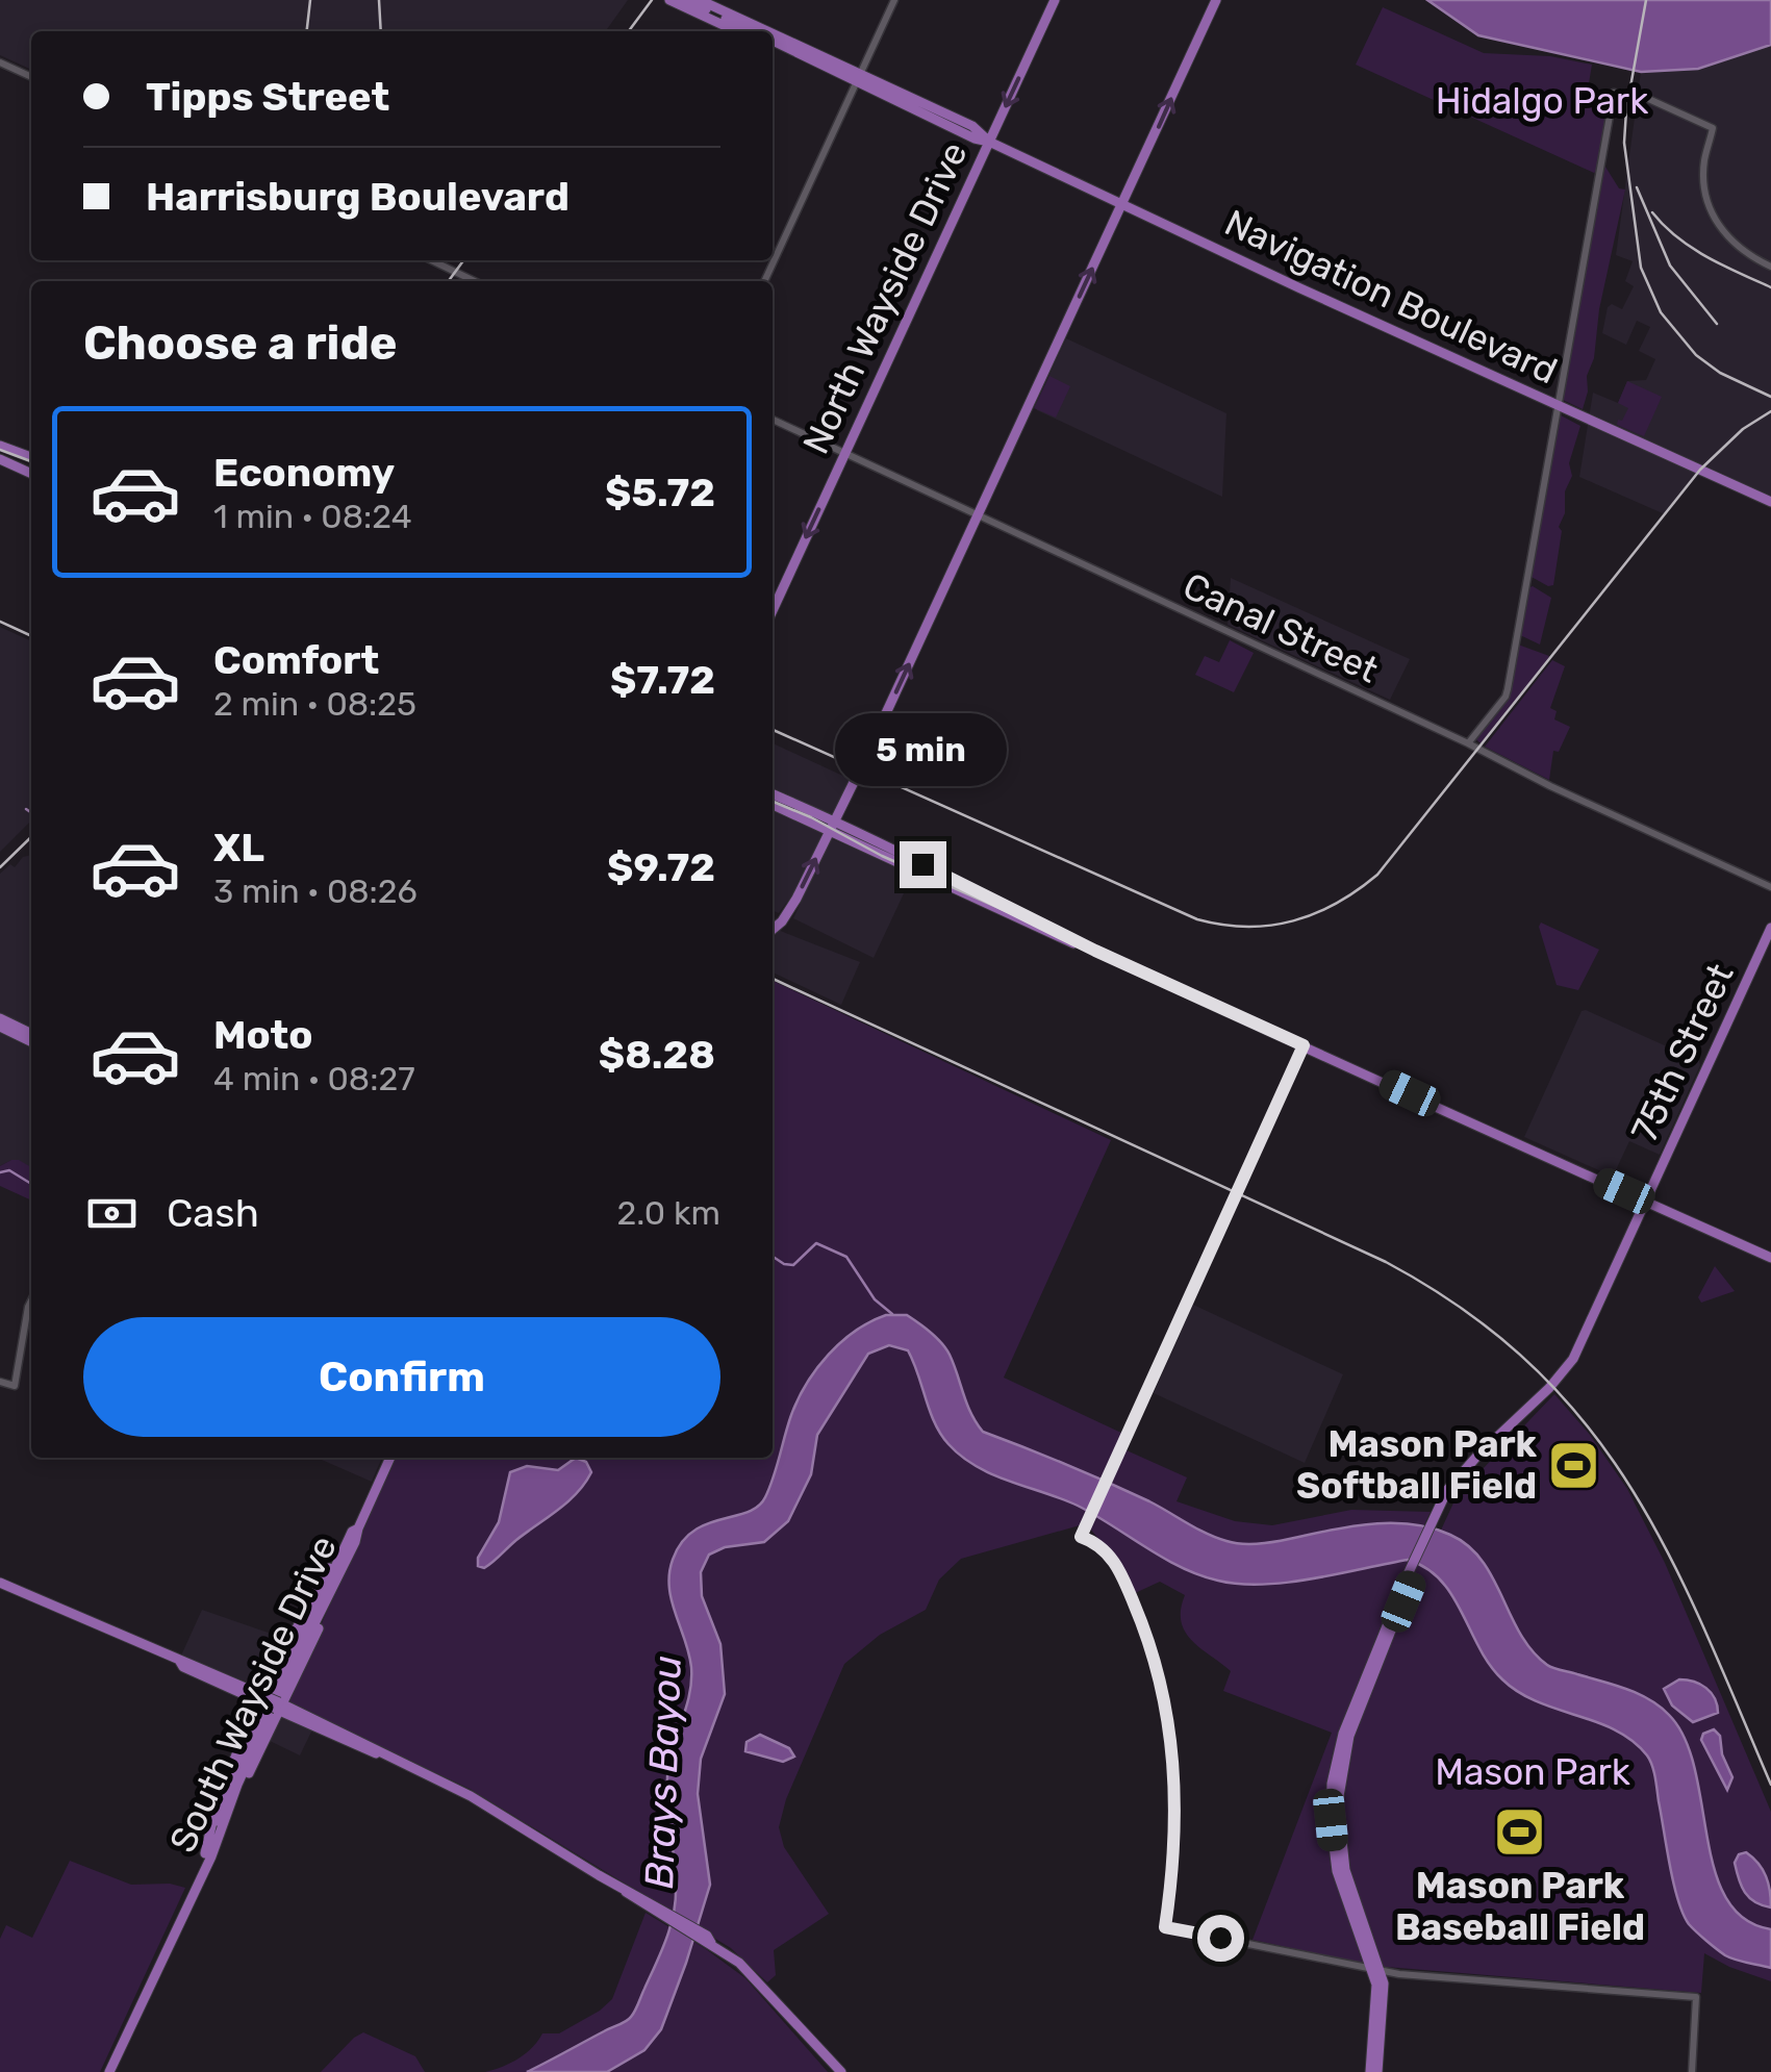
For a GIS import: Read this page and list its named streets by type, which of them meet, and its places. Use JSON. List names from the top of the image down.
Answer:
{
  "streets": {
    "main road": [
      "Navigation Boulevard",
      "North Wayside Drive",
      "75th Street",
      "South Wayside Drive"
    ],
    "street": ["Canal Street"]
  },
  "crossings": [
    ["Navigation Boulevard", "North Wayside Drive"],
    ["North Wayside Drive", "Canal Street"]
  ],
  "one_way": ["North Wayside Drive"],
  "water": ["Brays Bayou"],
  "parks": ["Hidalgo Park", "Mason Park"],
  "places": {
    "sports": ["Mason Park Softball Field", "Mason Park Baseball Field"]
  },
  "page": {
    "banner": ["Tipps Street", "Harrisburg Boulevard"],
    "heading": "Choose a ride",
    "list": [
      {
        "name": "Economy",
        "note": "1 min · 08:24",
        "value": "$5.72"
      },
      {
        "name": "Comfort",
        "note": "2 min · 08:25",
        "value": "$7.72"
      },
      {
        "name": "XL",
        "note": "3 min · 08:26",
        "value": "$9.72"
      },
      {
        "name": "Moto",
        "note": "4 min · 08:27",
        "value": "$8.28"
      }
    ],
    "bubble": "5 min",
    "pay": ["Cash", "2.0 km"],
    "buttons": "Confirm"
  }
}
